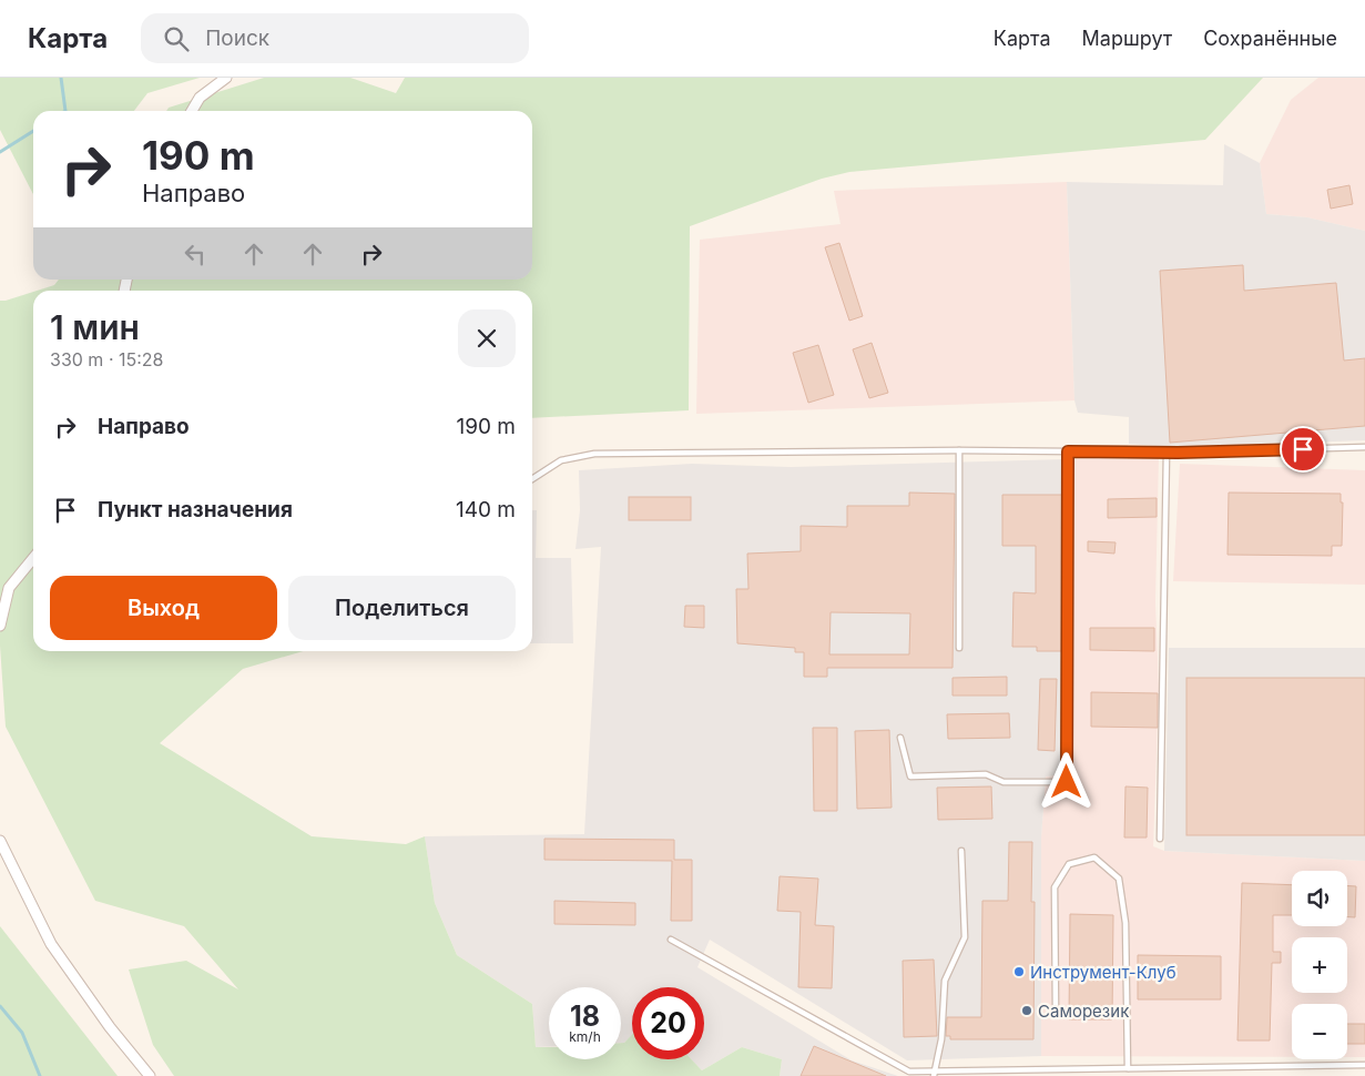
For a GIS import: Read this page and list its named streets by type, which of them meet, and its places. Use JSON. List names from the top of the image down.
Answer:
{
  "places": ["Инструмент-Клуб", "Саморезик"],
  "page": {
    "header": "Карта",
    "search": "Поиск",
    "nav": ["Карта", "Маршрут", "Сохранённые"],
    "turn": ["190 m", "Направо"],
    "heading": ["1 мин", "330 m · 15:28"],
    "list": [
      {
        "name": "Направо",
        "value": "190 m"
      },
      {
        "name": "Пункт назначения",
        "value": "140 m"
      }
    ],
    "buttons": ["Выход", "Поделиться"],
    "map_buttons": ["+", "−"],
    "speed": "18 km/h",
    "limit": "20"
  }
}
